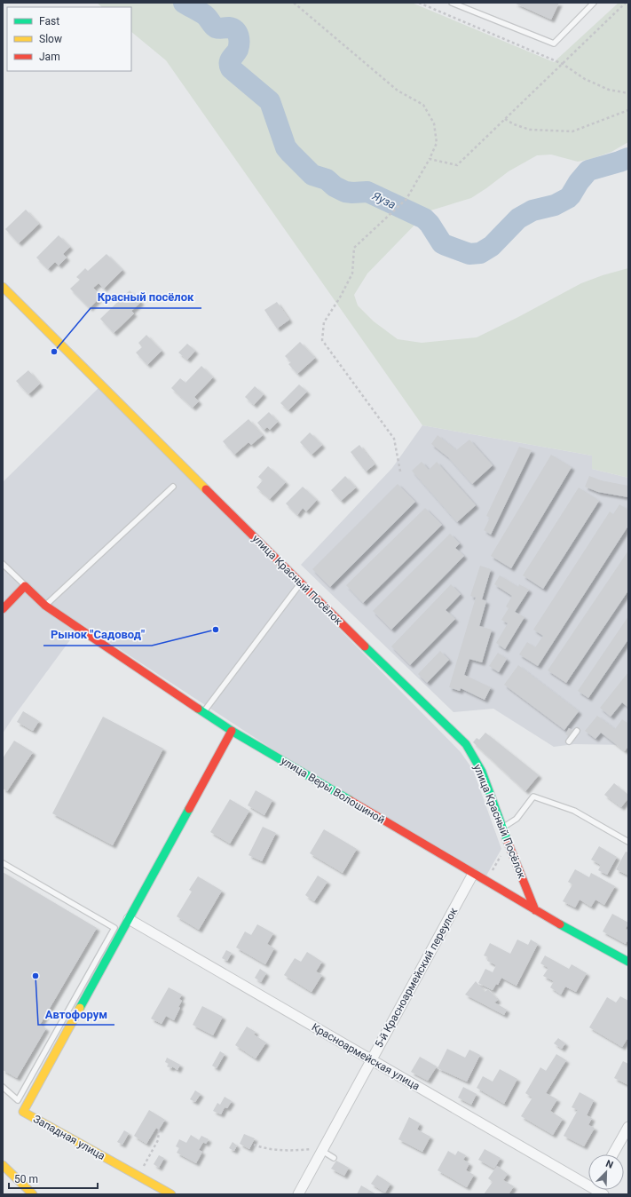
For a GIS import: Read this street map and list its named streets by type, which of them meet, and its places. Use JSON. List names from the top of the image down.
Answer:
{
  "streets": {
    "main road": ["улица Красный Посёлок", "улица Веры Волошиной", "Западная улица"],
    "street": ["5-й Красноармейский переулок", "Красноармейская улица"]
  },
  "crossings": [
    ["улица Красный Посёлок", "улица Веры Волошиной"],
    ["улица Веры Волошиной", "5-й Красноармейский переулок"],
    ["5-й Красноармейский переулок", "Красноармейская улица"],
    ["Красноармейская улица", "Западная улица"]
  ],
  "water": ["Яуза"],
  "places": ["Красный посёлок", "Рынок \"Садовод\"", "Автофорум"],
  "legend": ["Fast", "Slow", "Jam"],
  "scale_bar": "50 m",
  "north": "top right"
}
